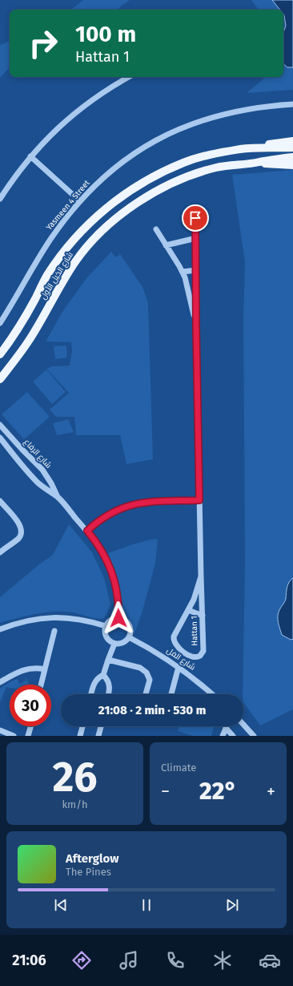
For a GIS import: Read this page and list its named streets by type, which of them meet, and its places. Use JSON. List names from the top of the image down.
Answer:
{
  "streets": {
    "main road": ["شارع الخيل الأول"],
    "street": [
      "Yasmeen 4 Street",
      "شارع الرفاع",
      "Hattan 1",
      "شارع الفل"
    ]
  },
  "crossings": [
    ["شارع الرفاع", "شارع الفل"]
  ],
  "page": {
    "turn": ["100 m", "Hattan 1"],
    "limit": "30",
    "trip": "21:08 · 2 min · 530 m",
    "tile": [
      ["26", "km/h"],
      "Climate"
    ],
    "heat": ["−", "22°", "+"],
    "song": ["Afterglow", "The Pines"],
    "tabs": "21:06"
  }
}
